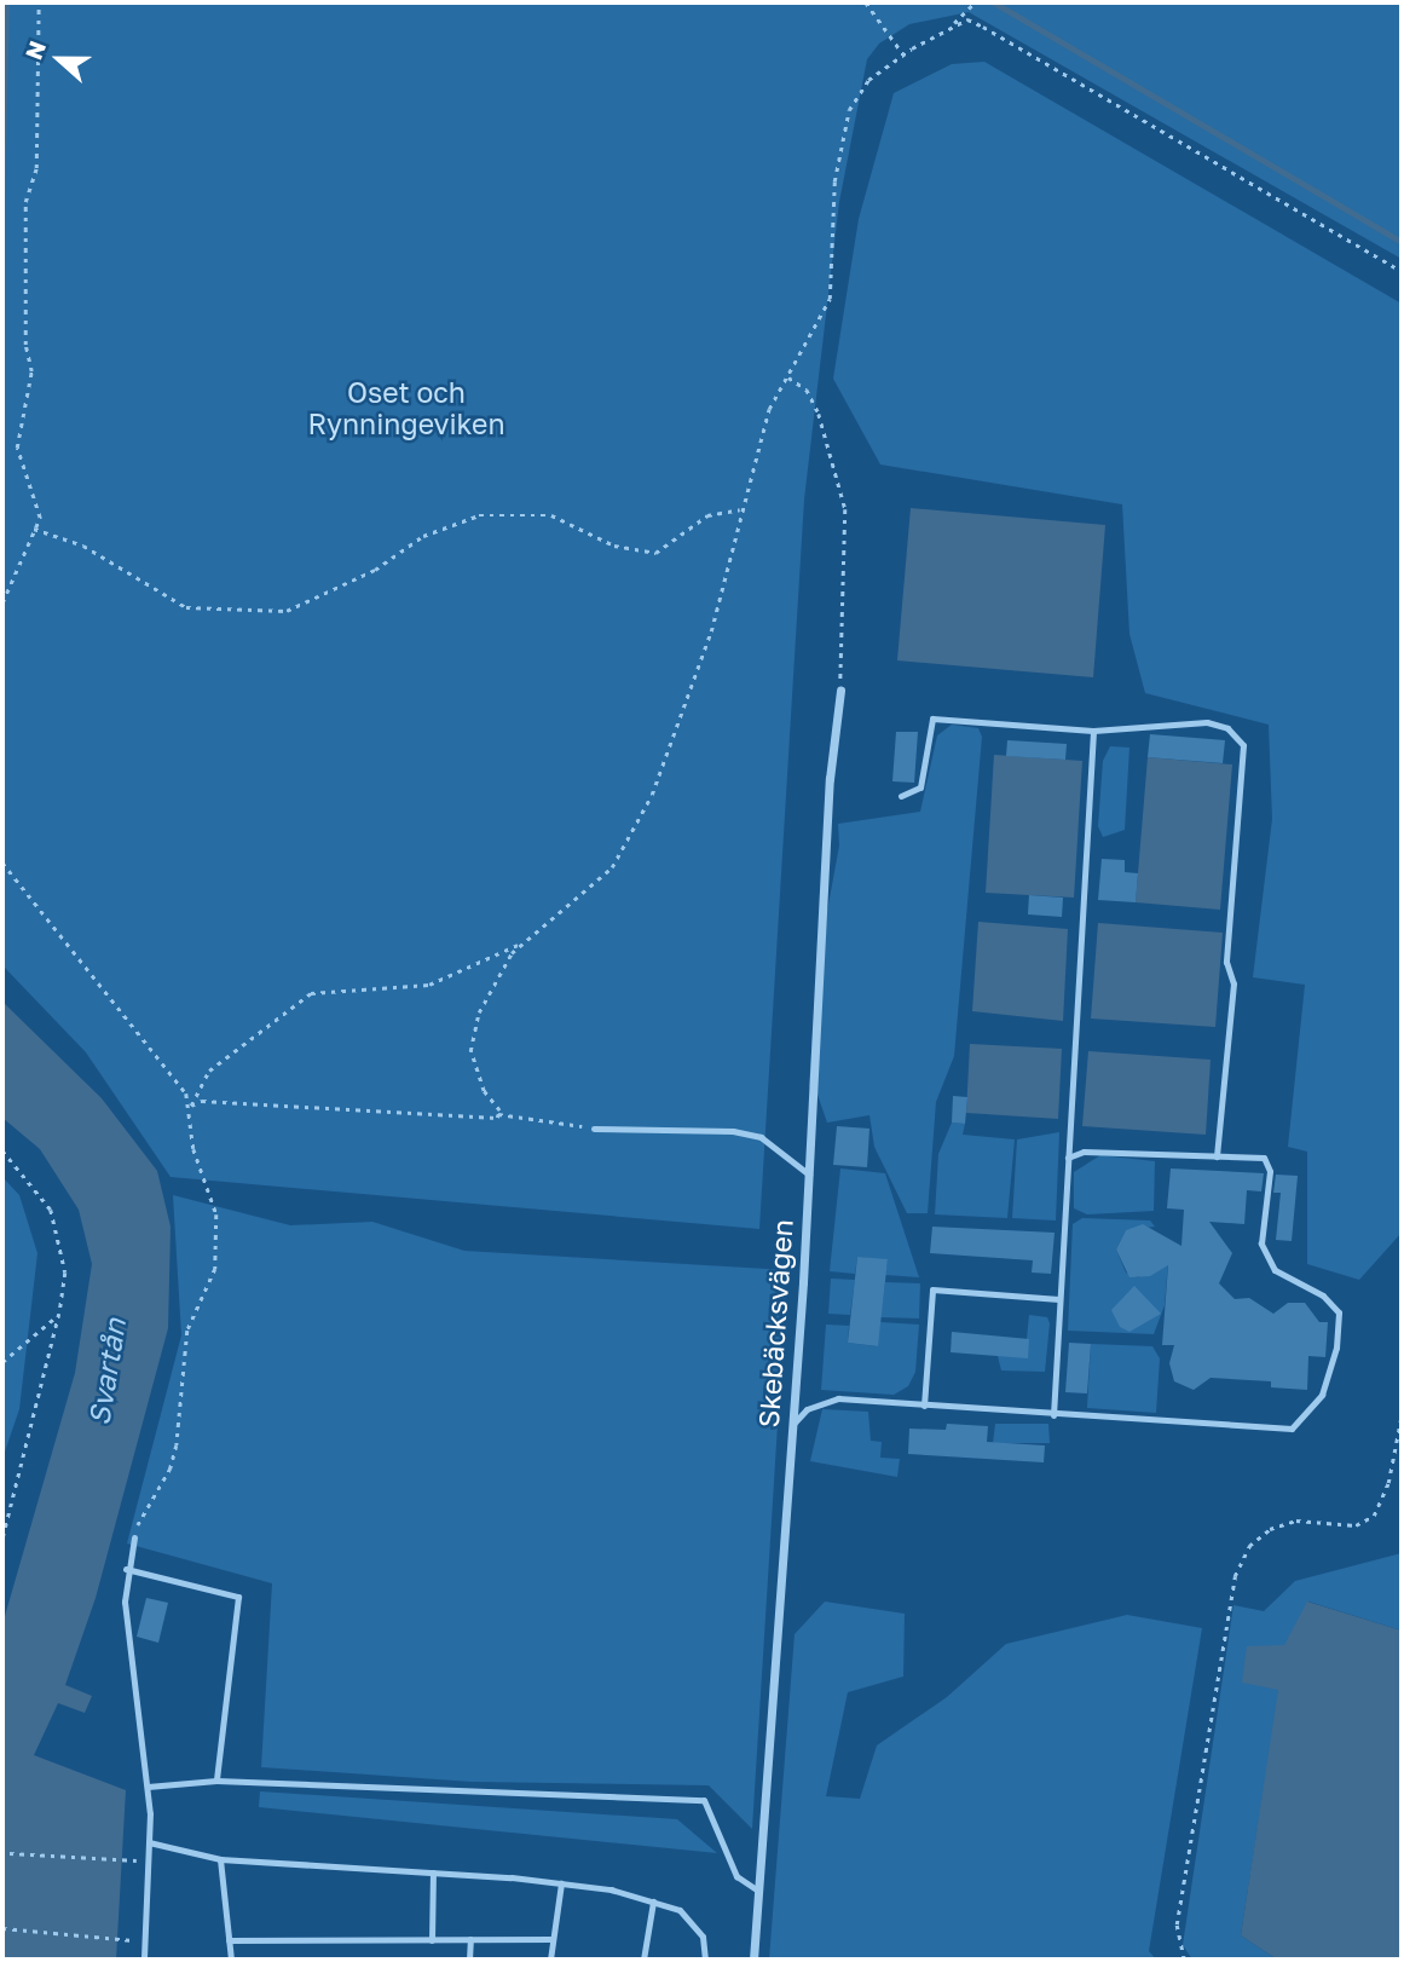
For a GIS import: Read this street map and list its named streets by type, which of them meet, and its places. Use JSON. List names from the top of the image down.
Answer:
{
  "streets": {
    "street": ["Skebäcksvägen"]
  },
  "water": ["Svartån"],
  "parks": ["Oset och Rynningeviken"],
  "north": "left"
}
